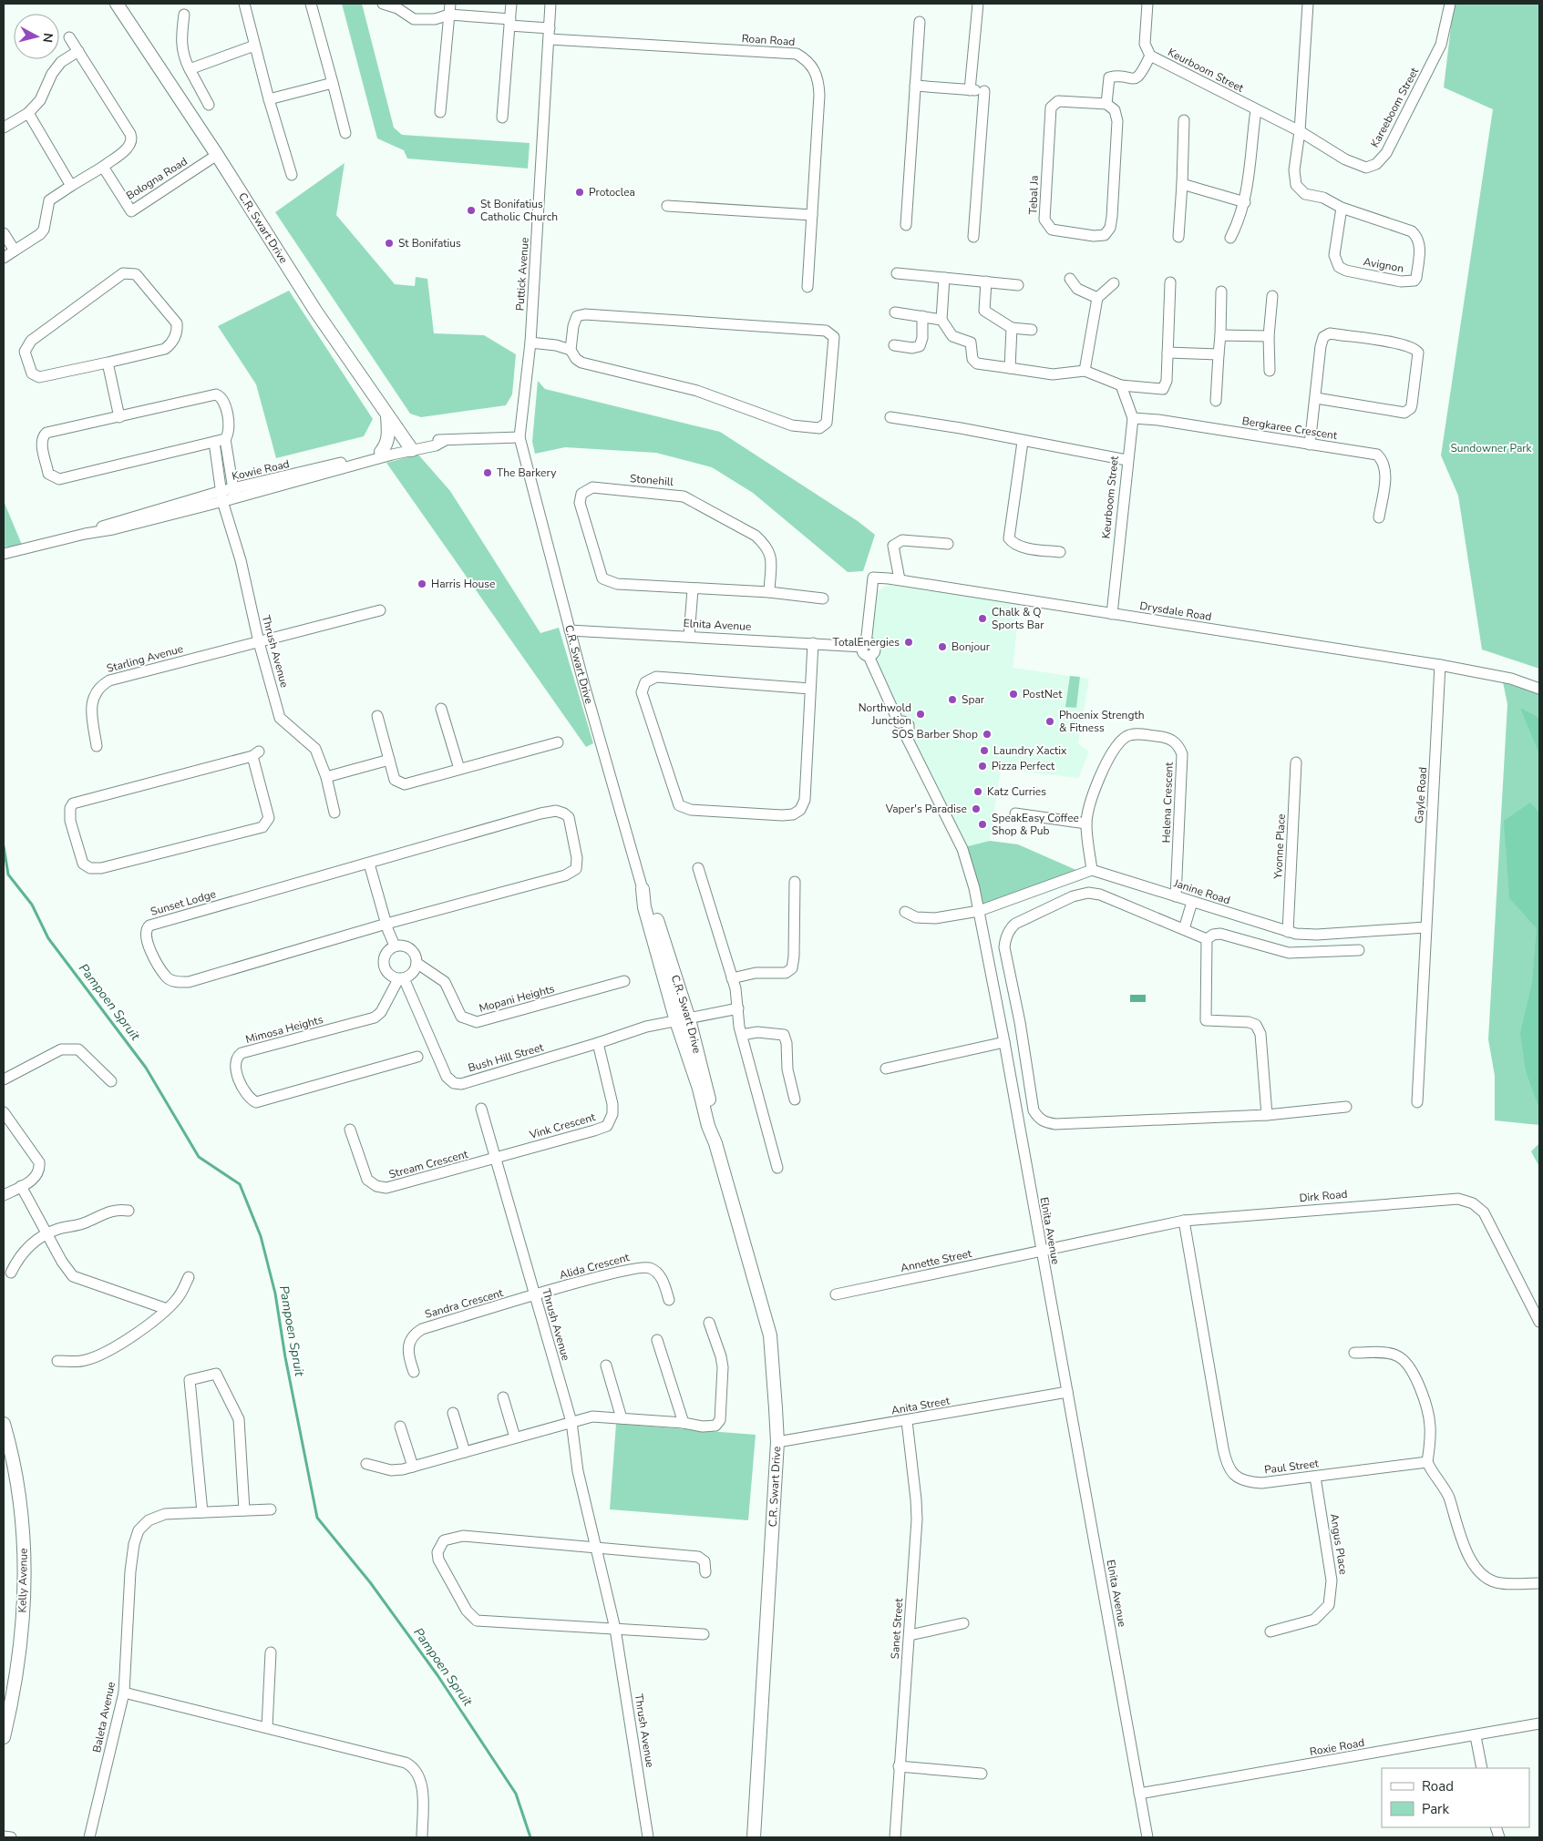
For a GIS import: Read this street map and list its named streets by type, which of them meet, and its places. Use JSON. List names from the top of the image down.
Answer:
{
  "streets": {
    "street": [
      "Roan Road",
      "Keurboom Street",
      "Kareeboom Street",
      "Bologna Road",
      "Tebal Ja",
      "C.R. Swart Drive",
      "Avignon",
      "Puttick Avenue",
      "Bergkaree Crescent",
      "Kowie Road",
      "Stonehill",
      "Drysdale Road",
      "Elnita Avenue",
      "Thrush Avenue",
      "Starling Avenue",
      "Gayle Road",
      "Helena Crescent",
      "Yvonne Place",
      "Janine Road",
      "Sunset Lodge",
      "Mopani Heights",
      "Mimosa Heights",
      "Bush Hill Street",
      "Vink Crescent",
      "Stream Crescent",
      "Dirk Road",
      "Annette Street",
      "Alida Crescent",
      "Sandra Crescent",
      "Anita Street",
      "Paul Street",
      "Angus Place",
      "Kelly Avenue",
      "Sanet Street",
      "Baleta Avenue",
      "Roxie Road"
    ]
  },
  "crossings": [
    ["Roan Road", "Puttick Avenue"],
    ["Keurboom Street", "Kareeboom Street"],
    ["Keurboom Street", "Avignon"],
    ["Keurboom Street", "Bergkaree Crescent"],
    ["Keurboom Street", "Drysdale Road"],
    ["Kareeboom Street", "Avignon"],
    ["Bologna Road", "C.R. Swart Drive"],
    ["C.R. Swart Drive", "Puttick Avenue"],
    ["C.R. Swart Drive", "Kowie Road"],
    ["C.R. Swart Drive", "Elnita Avenue"],
    ["C.R. Swart Drive", "Anita Street"],
    ["Puttick Avenue", "Kowie Road"],
    ["Kowie Road", "Thrush Avenue"],
    ["Drysdale Road", "Elnita Avenue"],
    ["Drysdale Road", "Gayle Road"],
    ["Elnita Avenue", "Dirk Road"],
    ["Elnita Avenue", "Annette Street"],
    ["Elnita Avenue", "Anita Street"],
    ["Elnita Avenue", "Roxie Road"],
    ["Thrush Avenue", "Starling Avenue"],
    ["Thrush Avenue", "Vink Crescent"],
    ["Thrush Avenue", "Stream Crescent"],
    ["Thrush Avenue", "Alida Crescent"],
    ["Thrush Avenue", "Sandra Crescent"],
    ["Gayle Road", "Janine Road"],
    ["Helena Crescent", "Janine Road"],
    ["Yvonne Place", "Janine Road"],
    ["Mopani Heights", "Mimosa Heights"],
    ["Mopani Heights", "Bush Hill Street"],
    ["Mimosa Heights", "Bush Hill Street"],
    ["Bush Hill Street", "Vink Crescent"],
    ["Vink Crescent", "Stream Crescent"],
    ["Dirk Road", "Annette Street"],
    ["Dirk Road", "Paul Street"],
    ["Alida Crescent", "Sandra Crescent"],
    ["Anita Street", "Sanet Street"],
    ["Paul Street", "Angus Place"]
  ],
  "water": ["Pampoen Spruit"],
  "parks": ["Sundowner Park"],
  "places": [
    "Protoclea",
    "St Bonifatius Catholic Church",
    "St Bonifatius",
    "The Barkery",
    "Harris House",
    "Chalk & Q Sports Bar",
    "TotalEnergies",
    "Bonjour",
    "PostNet",
    "Spar",
    "Northwold Junction",
    "Phoenix Strength & Fitness",
    "SOS Barber Shop",
    "Laundry Xactix",
    "Pizza Perfect",
    "Katz Curries",
    "Vaper's Paradise",
    "SpeakEasy Coffee Shop & Pub"
  ],
  "legend": ["Road", "Park"],
  "north": "right"
}
